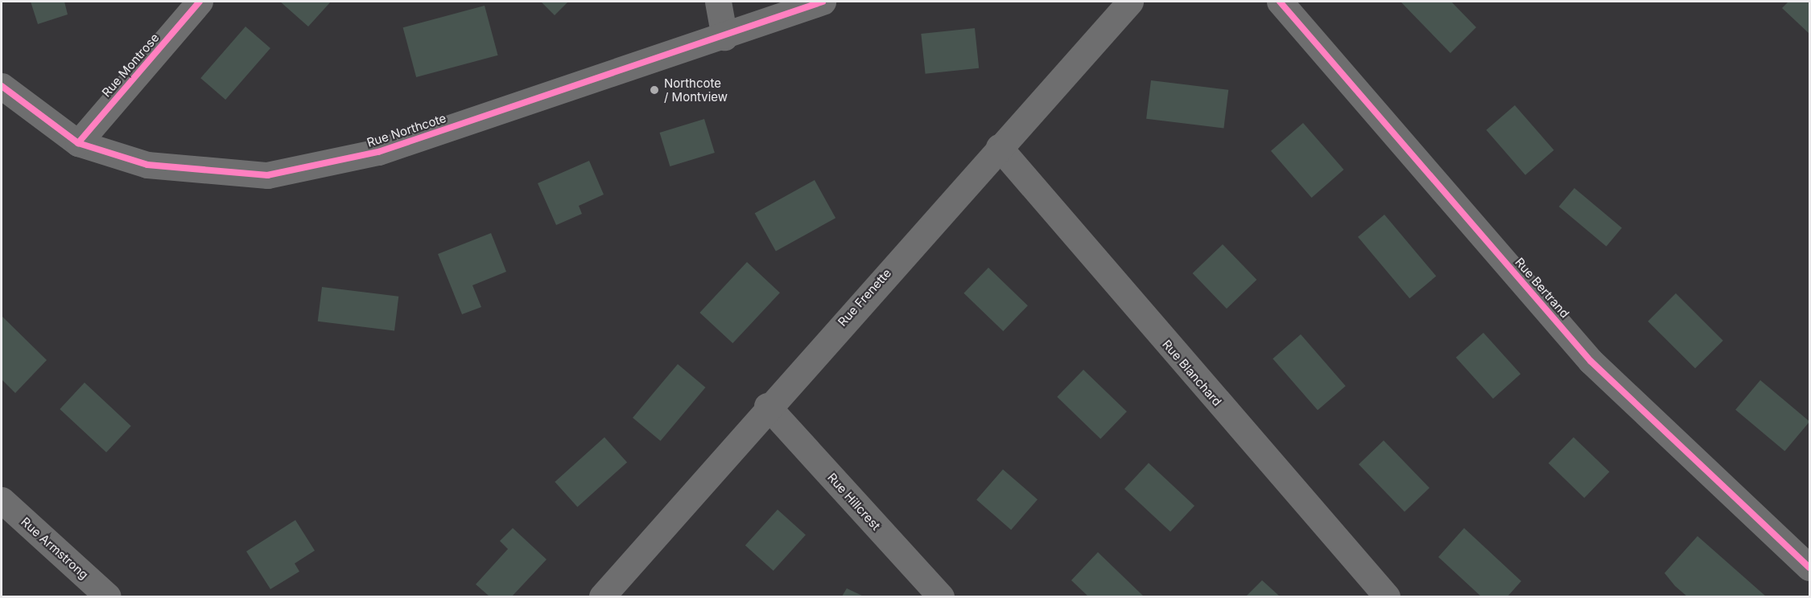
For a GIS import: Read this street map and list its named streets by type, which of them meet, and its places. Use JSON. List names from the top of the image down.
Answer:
{
  "streets": {
    "street": [
      "Rue Montrose",
      "Rue Northcote",
      "Rue Bertrand",
      "Rue Frenette",
      "Rue Blanchard",
      "Rue Hillcrest",
      "Rue Armstrong"
    ]
  },
  "crossings": [
    ["Rue Montrose", "Rue Northcote"],
    ["Rue Frenette", "Rue Blanchard"],
    ["Rue Frenette", "Rue Hillcrest"]
  ],
  "places": ["Northcote / Montview"]
}
